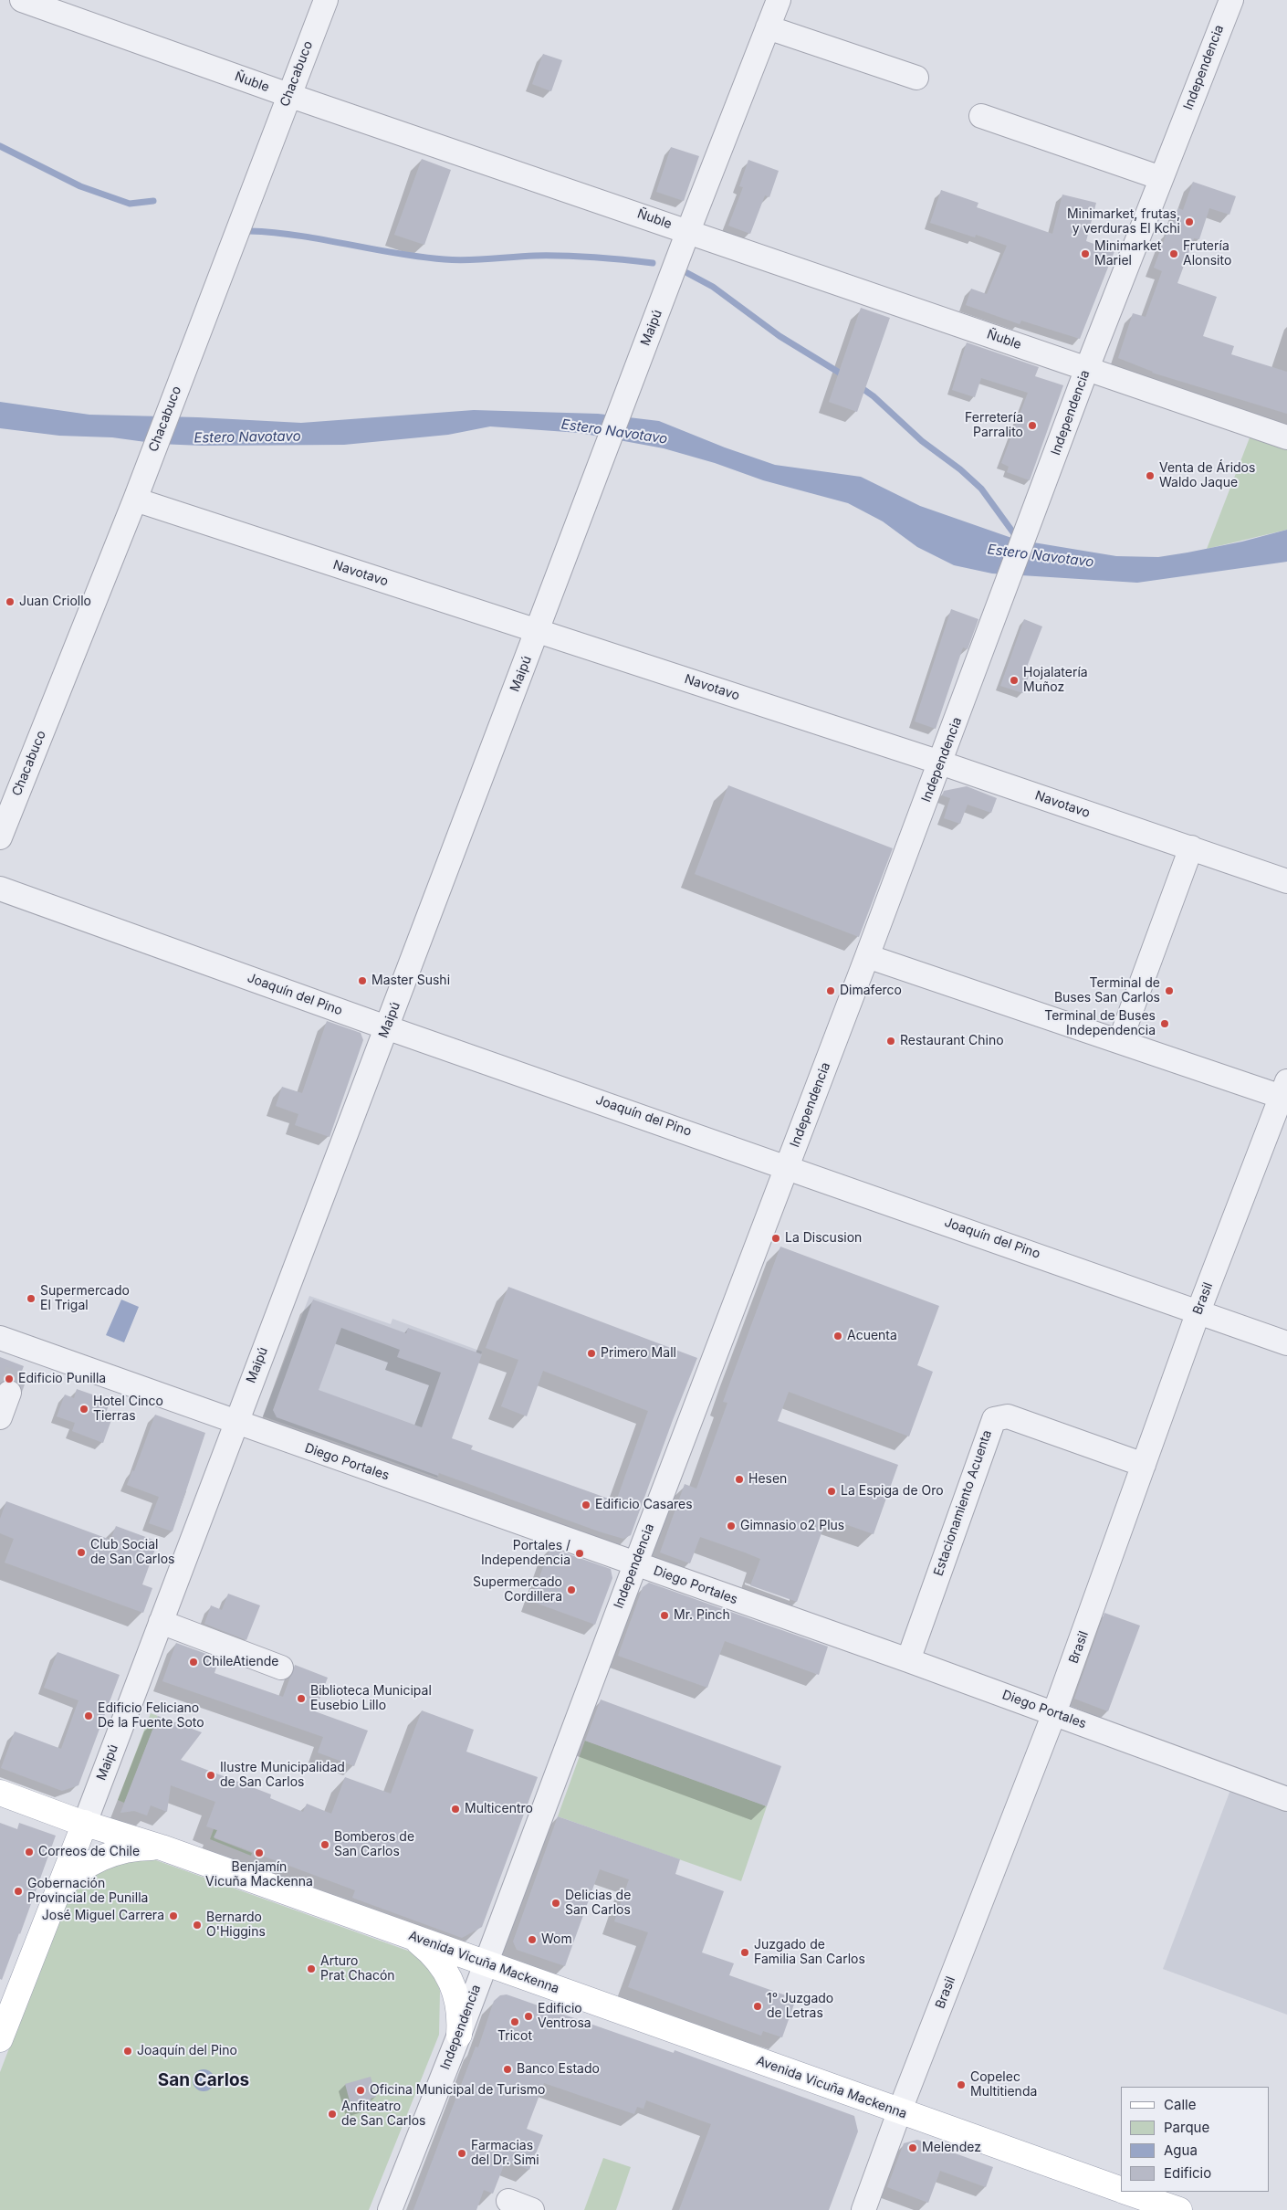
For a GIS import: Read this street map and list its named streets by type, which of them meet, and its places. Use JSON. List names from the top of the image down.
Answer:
{
  "streets": {
    "main road": ["Maipú", "Avenida Vicuña Mackenna"],
    "street": [
      "Independencia",
      "Chacabuco",
      "Ñuble",
      "Navotavo",
      "Joaquín del Pino",
      "Brasil",
      "Diego Portales",
      "Estacionamiento Acuenta"
    ]
  },
  "crossings": [
    ["Independencia", "Ñuble"],
    ["Independencia", "Navotavo"],
    ["Independencia", "Joaquín del Pino"],
    ["Independencia", "Diego Portales"],
    ["Independencia", "Avenida Vicuña Mackenna"],
    ["Chacabuco", "Ñuble"],
    ["Chacabuco", "Navotavo"],
    ["Ñuble", "Maipú"],
    ["Maipú", "Navotavo"],
    ["Maipú", "Joaquín del Pino"],
    ["Maipú", "Diego Portales"],
    ["Maipú", "Avenida Vicuña Mackenna"],
    ["Joaquín del Pino", "Brasil"],
    ["Brasil", "Diego Portales"],
    ["Brasil", "Estacionamiento Acuenta"],
    ["Brasil", "Avenida Vicuña Mackenna"],
    ["Diego Portales", "Estacionamiento Acuenta"]
  ],
  "districts": ["San Carlos"],
  "water": ["Estero Navotavo"],
  "places": [
    "Minimarket, frutas, y verduras El Kchi",
    "Minimarket Mariel",
    "Frutería Alonsito",
    "Ferretería Parralito",
    "Venta de Áridos Waldo Jaque",
    "Juan Criollo",
    "Hojalatería Muñoz",
    "Master Sushi",
    "Dimaferco",
    "Terminal de Buses San Carlos",
    "Terminal de Buses Independencia",
    "Restaurant Chino",
    "La Discusion",
    "Supermercado El Trigal",
    "Acuenta",
    "Primero Mall",
    "Edificio Punilla",
    "Hotel Cinco Tierras",
    "Hesen",
    "La Espiga de Oro",
    "Edificio Casares",
    "Gimnasio o2 Plus",
    "Club Social de San Carlos",
    "Portales / Independencia",
    "Supermercado Cordillera",
    "Mr. Pinch",
    "ChileAtiende",
    "Biblioteca Municipal Eusebio Lillo",
    "Edificio Feliciano De la Fuente Soto",
    "Ilustre Municipalidad de San Carlos",
    "Multicentro",
    "Bomberos de San Carlos",
    "Correos de Chile",
    "Benjamín Vicuña Mackenna",
    "Gobernación Provincial de Punilla",
    "Delicias de San Carlos",
    "José Miguel Carrera",
    "Bernardo O'Higgins",
    "Wom",
    "Juzgado de Familia San Carlos",
    "Arturo Prat Chacón",
    "1° Juzgado de Letras",
    "Edificio Ventrosa",
    "Tricot",
    "Joaquín del Pino",
    "Banco Estado",
    "Copelec Multitienda",
    "Oficina Municipal de Turismo",
    "Anfiteatro de San Carlos",
    "Melendez",
    "Farmacias del Dr. Simi"
  ],
  "legend": [
    "Calle",
    "Parque",
    "Agua",
    "Edificio"
  ]
}
